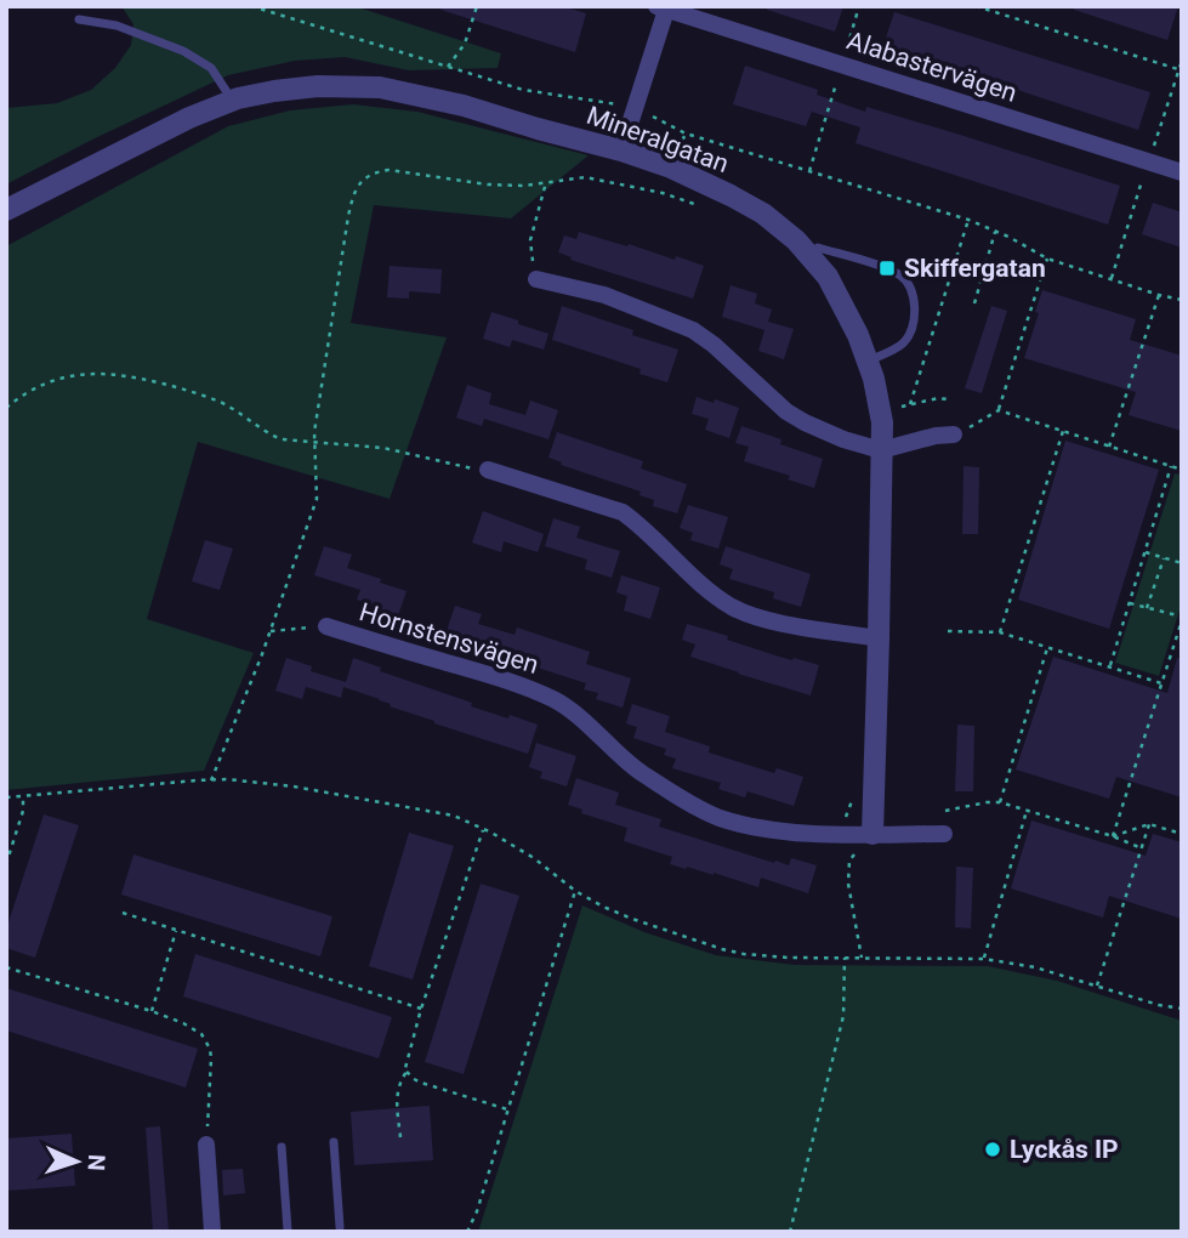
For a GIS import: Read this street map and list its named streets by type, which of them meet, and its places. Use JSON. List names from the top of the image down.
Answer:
{
  "streets": {
    "street": ["Alabastervägen", "Mineralgatan", "Hornstensvägen"]
  },
  "crossings": [
    ["Mineralgatan", "Hornstensvägen"]
  ],
  "places": {
    "transit": ["Skiffergatan"],
    "other": ["Lyckås IP"]
  },
  "north": "right"
}
